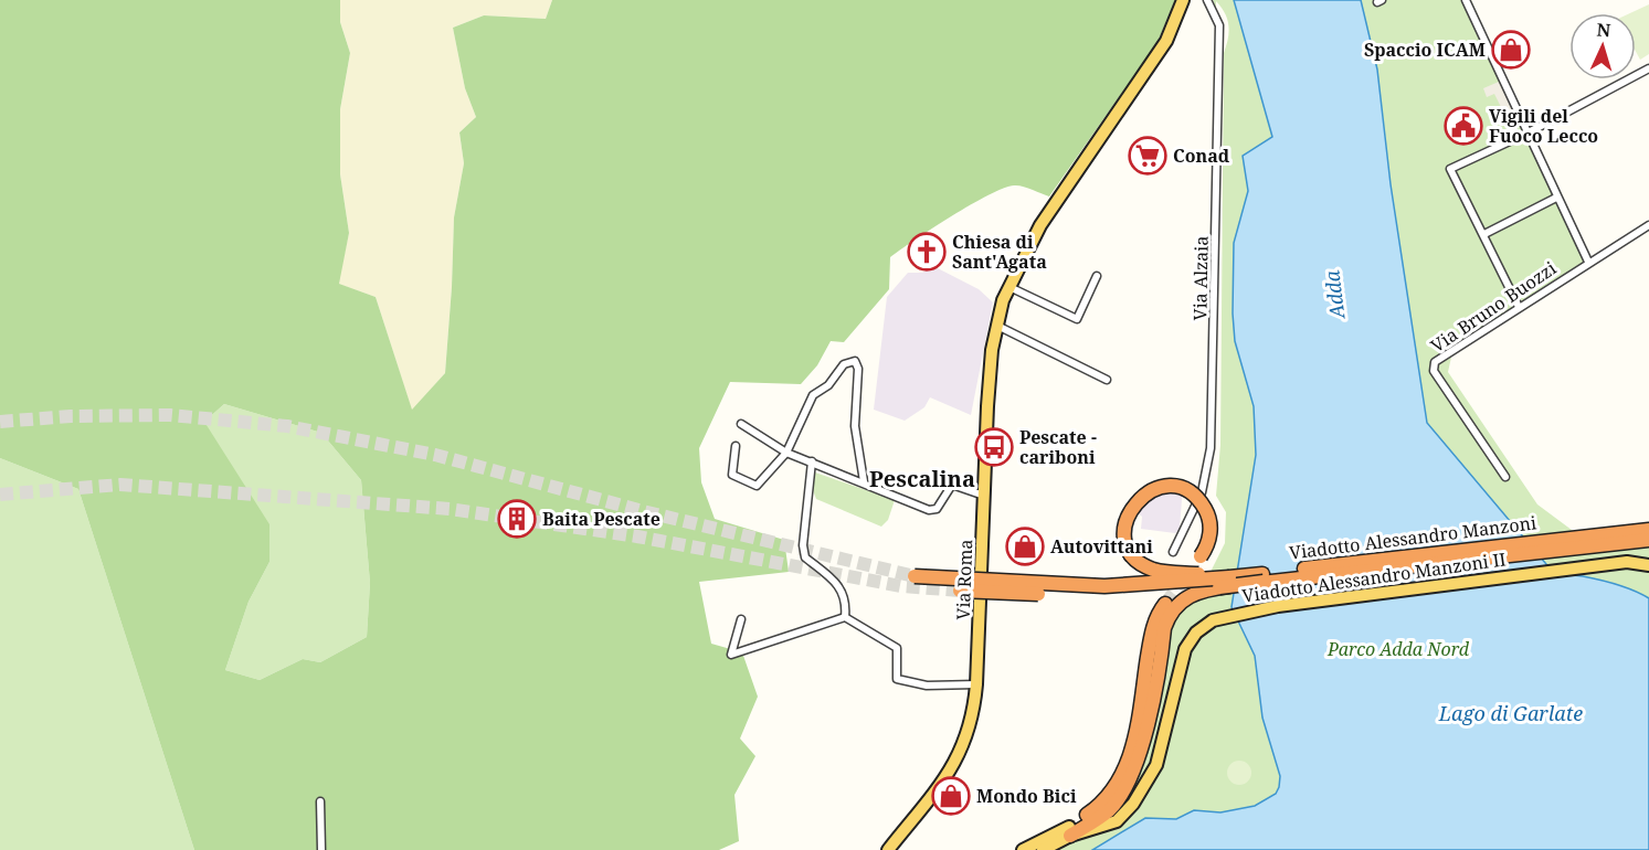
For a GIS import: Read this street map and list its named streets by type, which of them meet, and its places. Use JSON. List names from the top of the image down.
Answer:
{
  "streets": {
    "highway": ["Viadotto Alessandro Manzoni"],
    "main road": ["Viadotto Alessandro Manzoni II", "Via Roma"],
    "street": ["Via Alzaia", "Via Bruno Buozzi"]
  },
  "districts": ["Pescalina"],
  "water": ["Adda", "Lago di Garlate"],
  "parks": ["Parco Adda Nord"],
  "places": {
    "shop": ["Spaccio ICAM", "Autovittani", "Mondo Bici"],
    "public building": ["Vigili del Fuoco Lecco"],
    "supermarket": ["Conad"],
    "church": ["Chiesa di Sant'Agata"],
    "bus stop": ["Pescate - cariboni"],
    "building": ["Baita Pescate"]
  },
  "north": "top"
}
